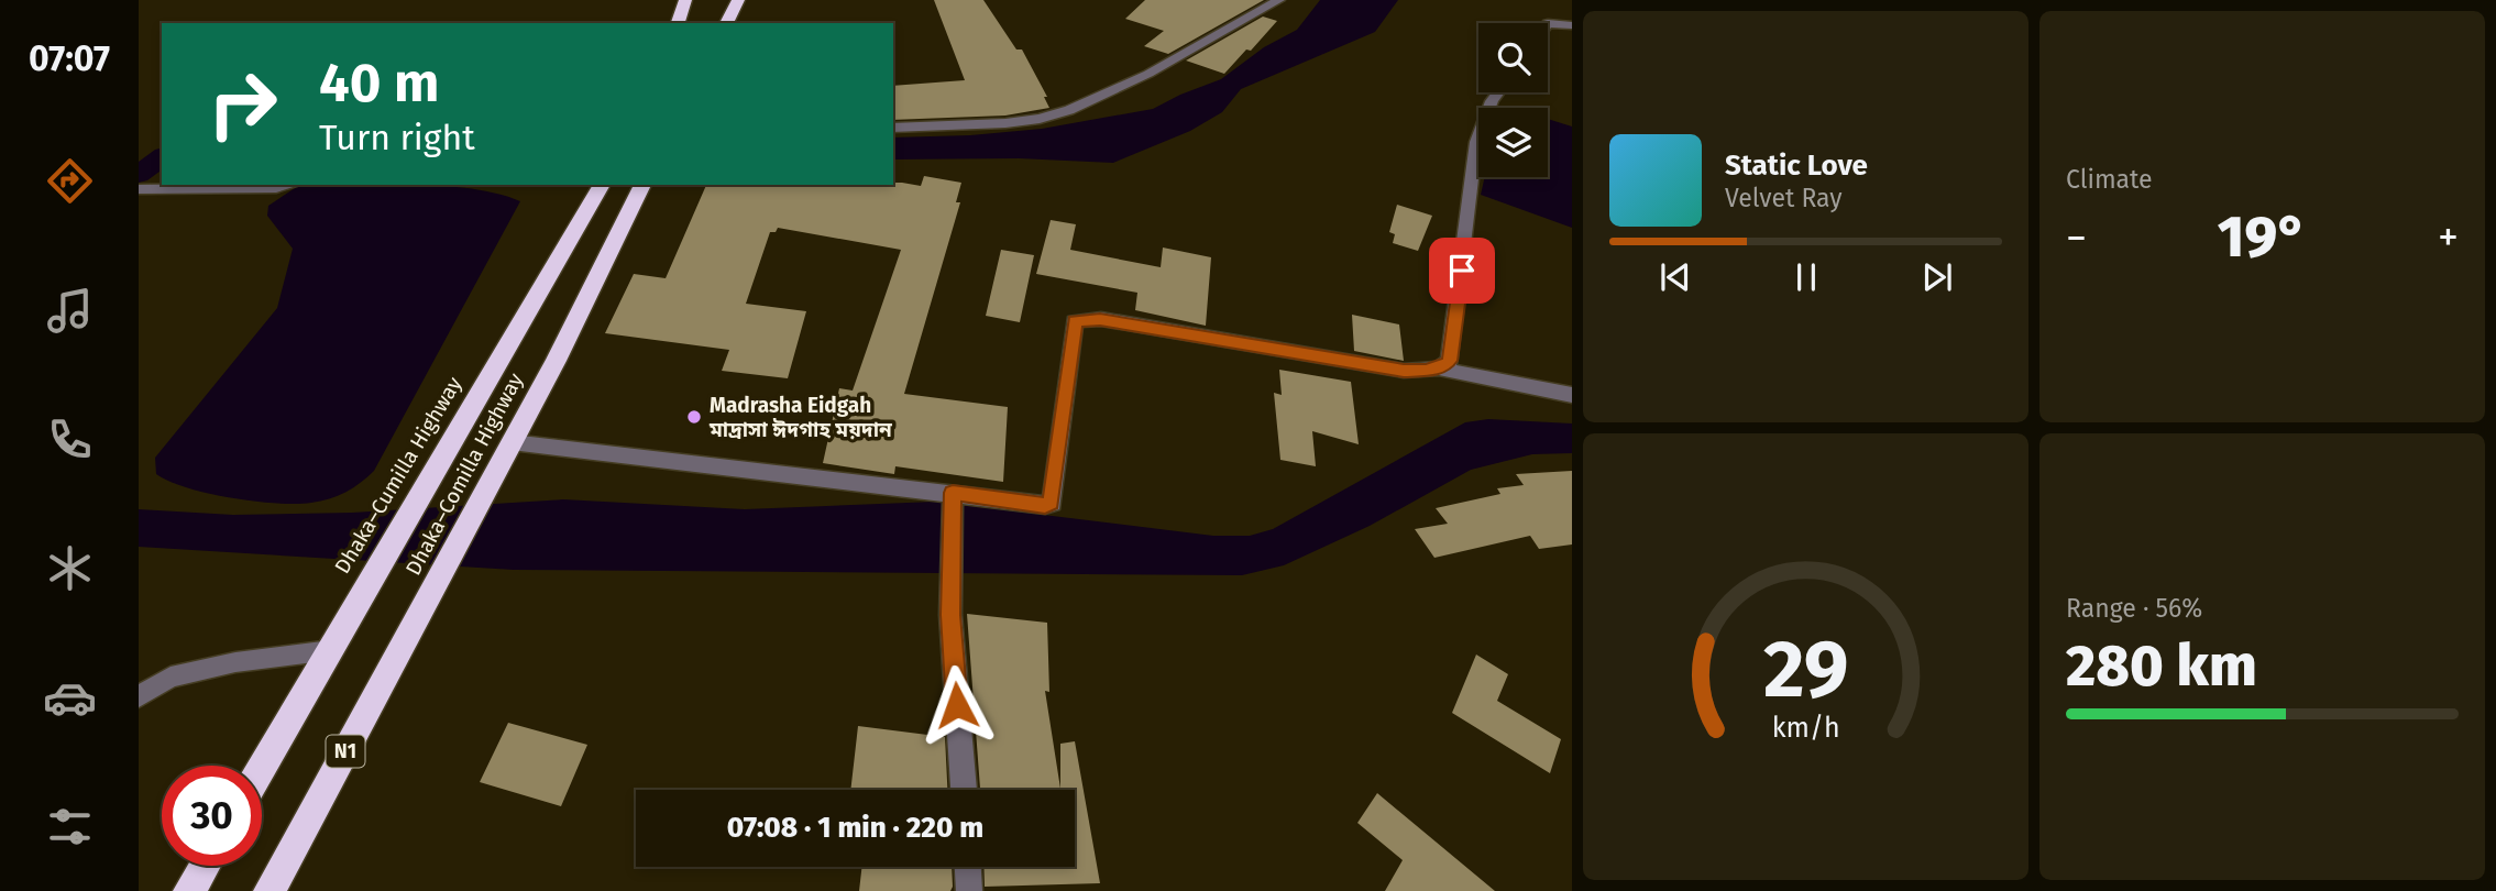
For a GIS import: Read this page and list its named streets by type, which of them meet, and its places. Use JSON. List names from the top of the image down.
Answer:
{
  "streets": {
    "highway": ["Dhaka–Comilla Highway", "Dhaka–Cumilla Highway", "N1"]
  },
  "places": ["Madrasha Eidgah মাদ্রাসা ঈদগাহ ময়দান"],
  "page": {
    "tabs": "07:07",
    "tile": [
      "Climate",
      ["Range · 56%", "280 km"]
    ],
    "turn": ["40 m", "Turn right"],
    "song": ["Static Love", "Velvet Ray"],
    "heat": ["−", "19°", "+"],
    "limit": "30",
    "trip": "07:08 · 1 min · 220 m",
    "gauge": ["29", "km/h"]
  }
}
